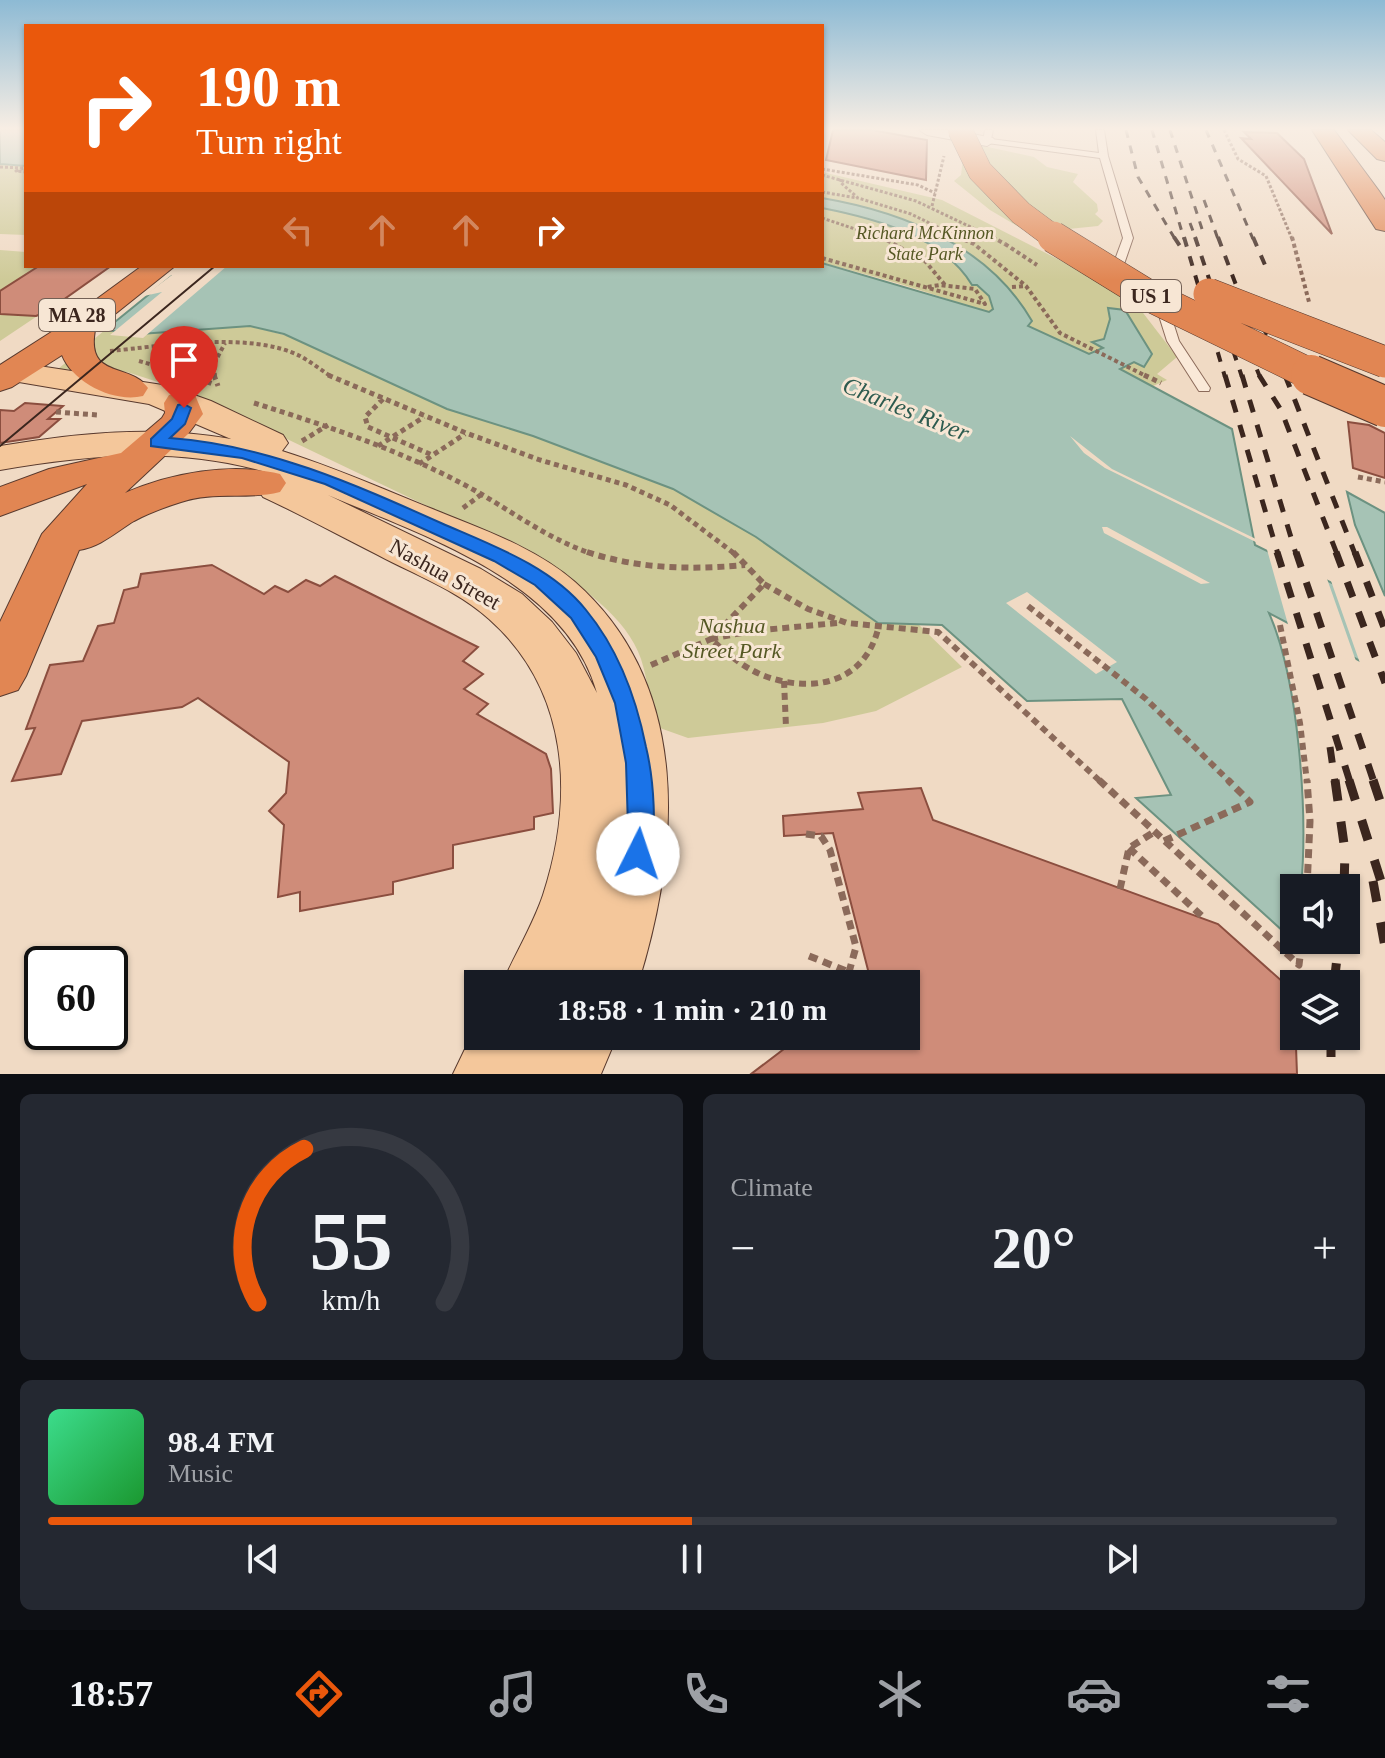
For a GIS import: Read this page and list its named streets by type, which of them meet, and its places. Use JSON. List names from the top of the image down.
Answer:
{
  "streets": {
    "highway": ["US 1", "MA 28"],
    "main road": ["Nashua Street"]
  },
  "water": ["Charles River"],
  "parks": ["Richard McKinnon State Park", "Nashua Street Park"],
  "page": {
    "turn": ["190 m", "Turn right"],
    "limit": "60",
    "trip": "18:58 · 1 min · 210 m",
    "tile": "Climate",
    "heat": ["−", "20°", "+"],
    "song": ["98.4 FM", "Music"],
    "tabs": "18:57",
    "gauge": ["55", "km/h"]
  }
}
